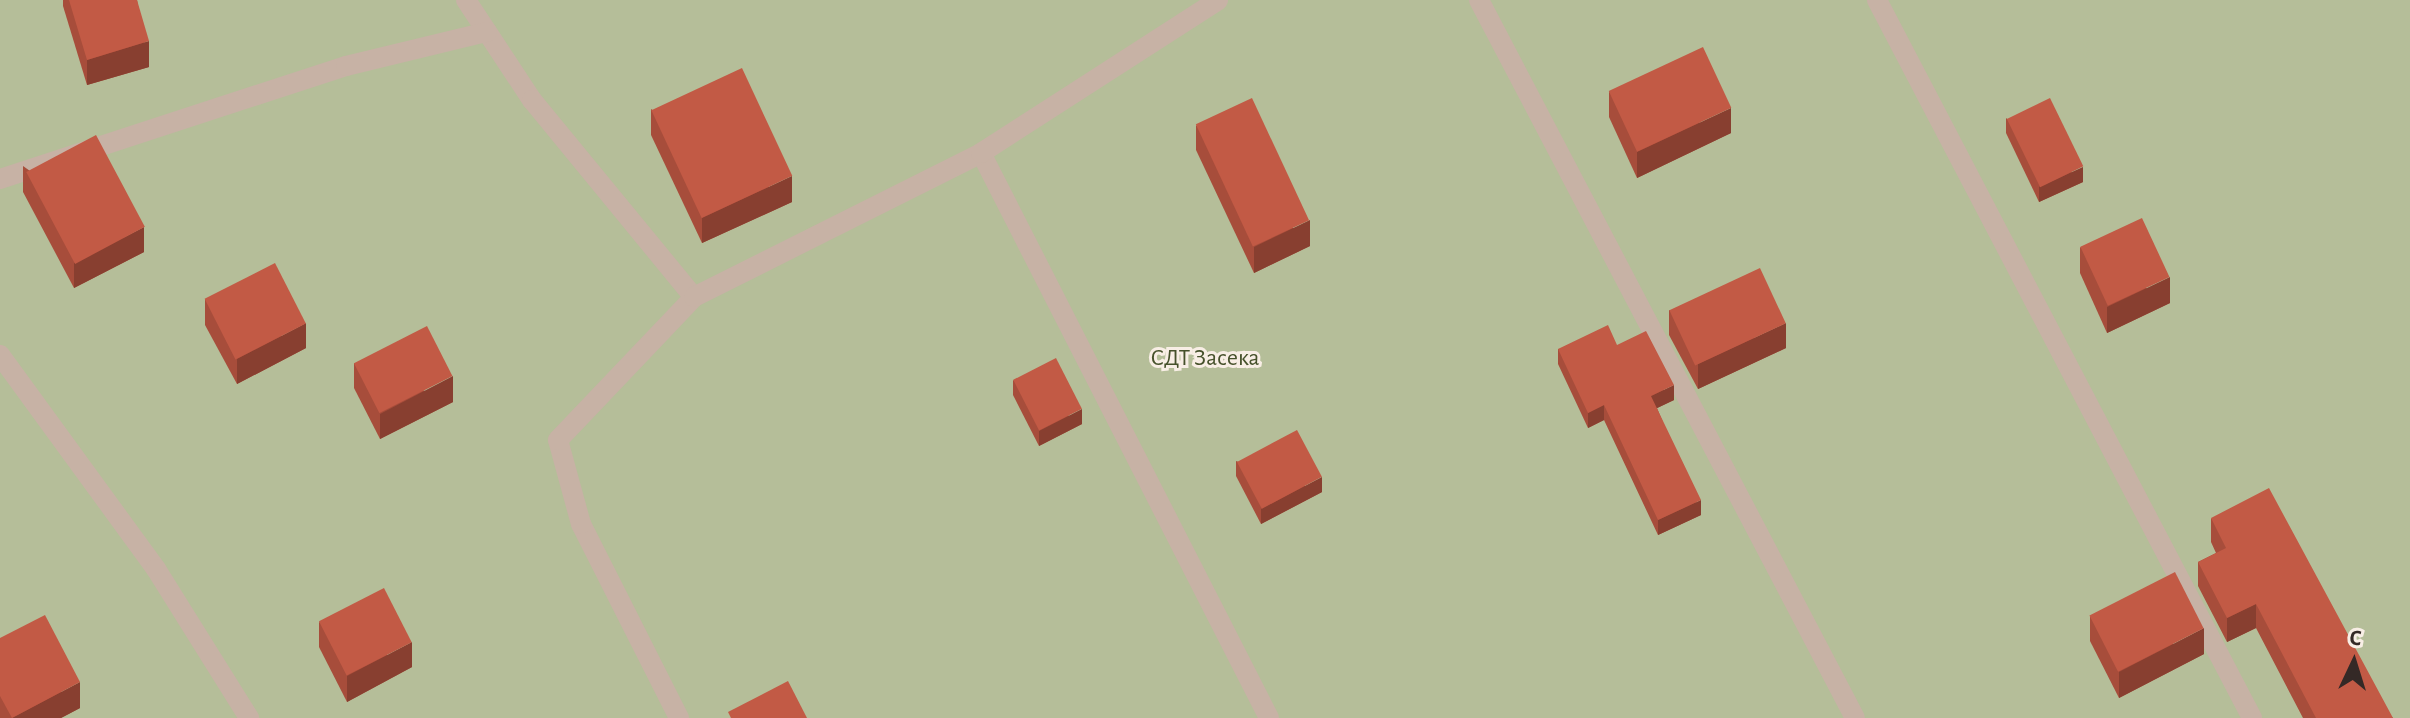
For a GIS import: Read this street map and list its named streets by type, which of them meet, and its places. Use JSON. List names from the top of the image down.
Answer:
{
  "parks": ["СДТ Засека"],
  "north": "top"
}
